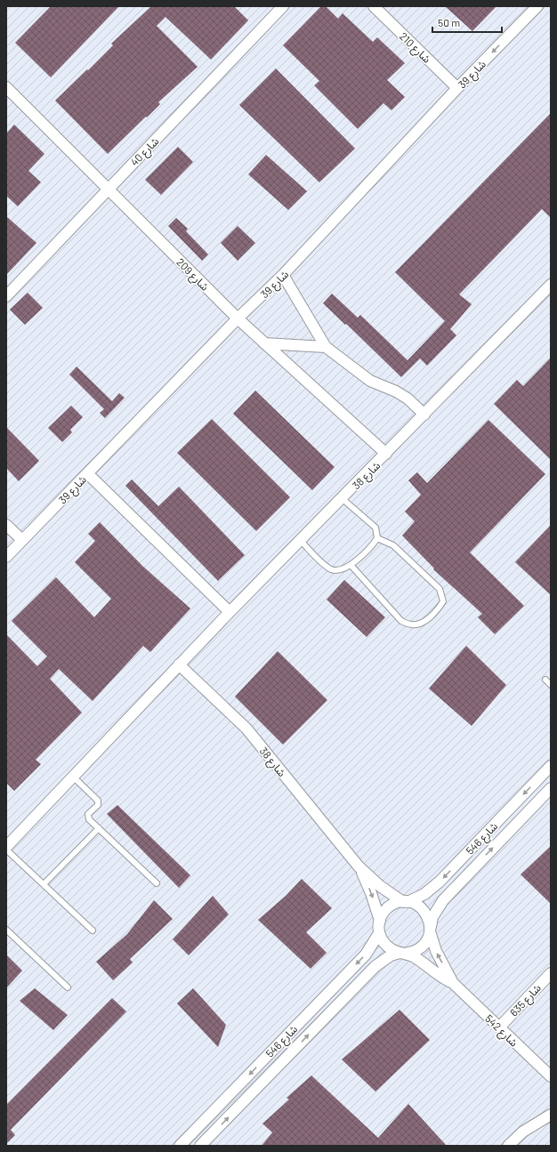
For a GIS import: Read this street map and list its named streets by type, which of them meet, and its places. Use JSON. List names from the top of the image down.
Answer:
{
  "streets": {
    "street": [
      "شارع 210",
      "شارع 39",
      "شارع 40",
      "شارع 209",
      "شارع 38",
      "شارع 546",
      "شارع 635",
      "شارع 542"
    ]
  },
  "crossings": [
    ["شارع 210", "شارع 39"],
    ["شارع 39", "شارع 209"],
    ["شارع 40", "شارع 209"],
    ["شارع 209", "شارع 38"],
    ["شارع 38", "شارع 546"],
    ["شارع 38", "شارع 542"],
    ["شارع 546", "شارع 542"],
    ["شارع 635", "شارع 542"]
  ],
  "scale_bar": "50 m"
}
